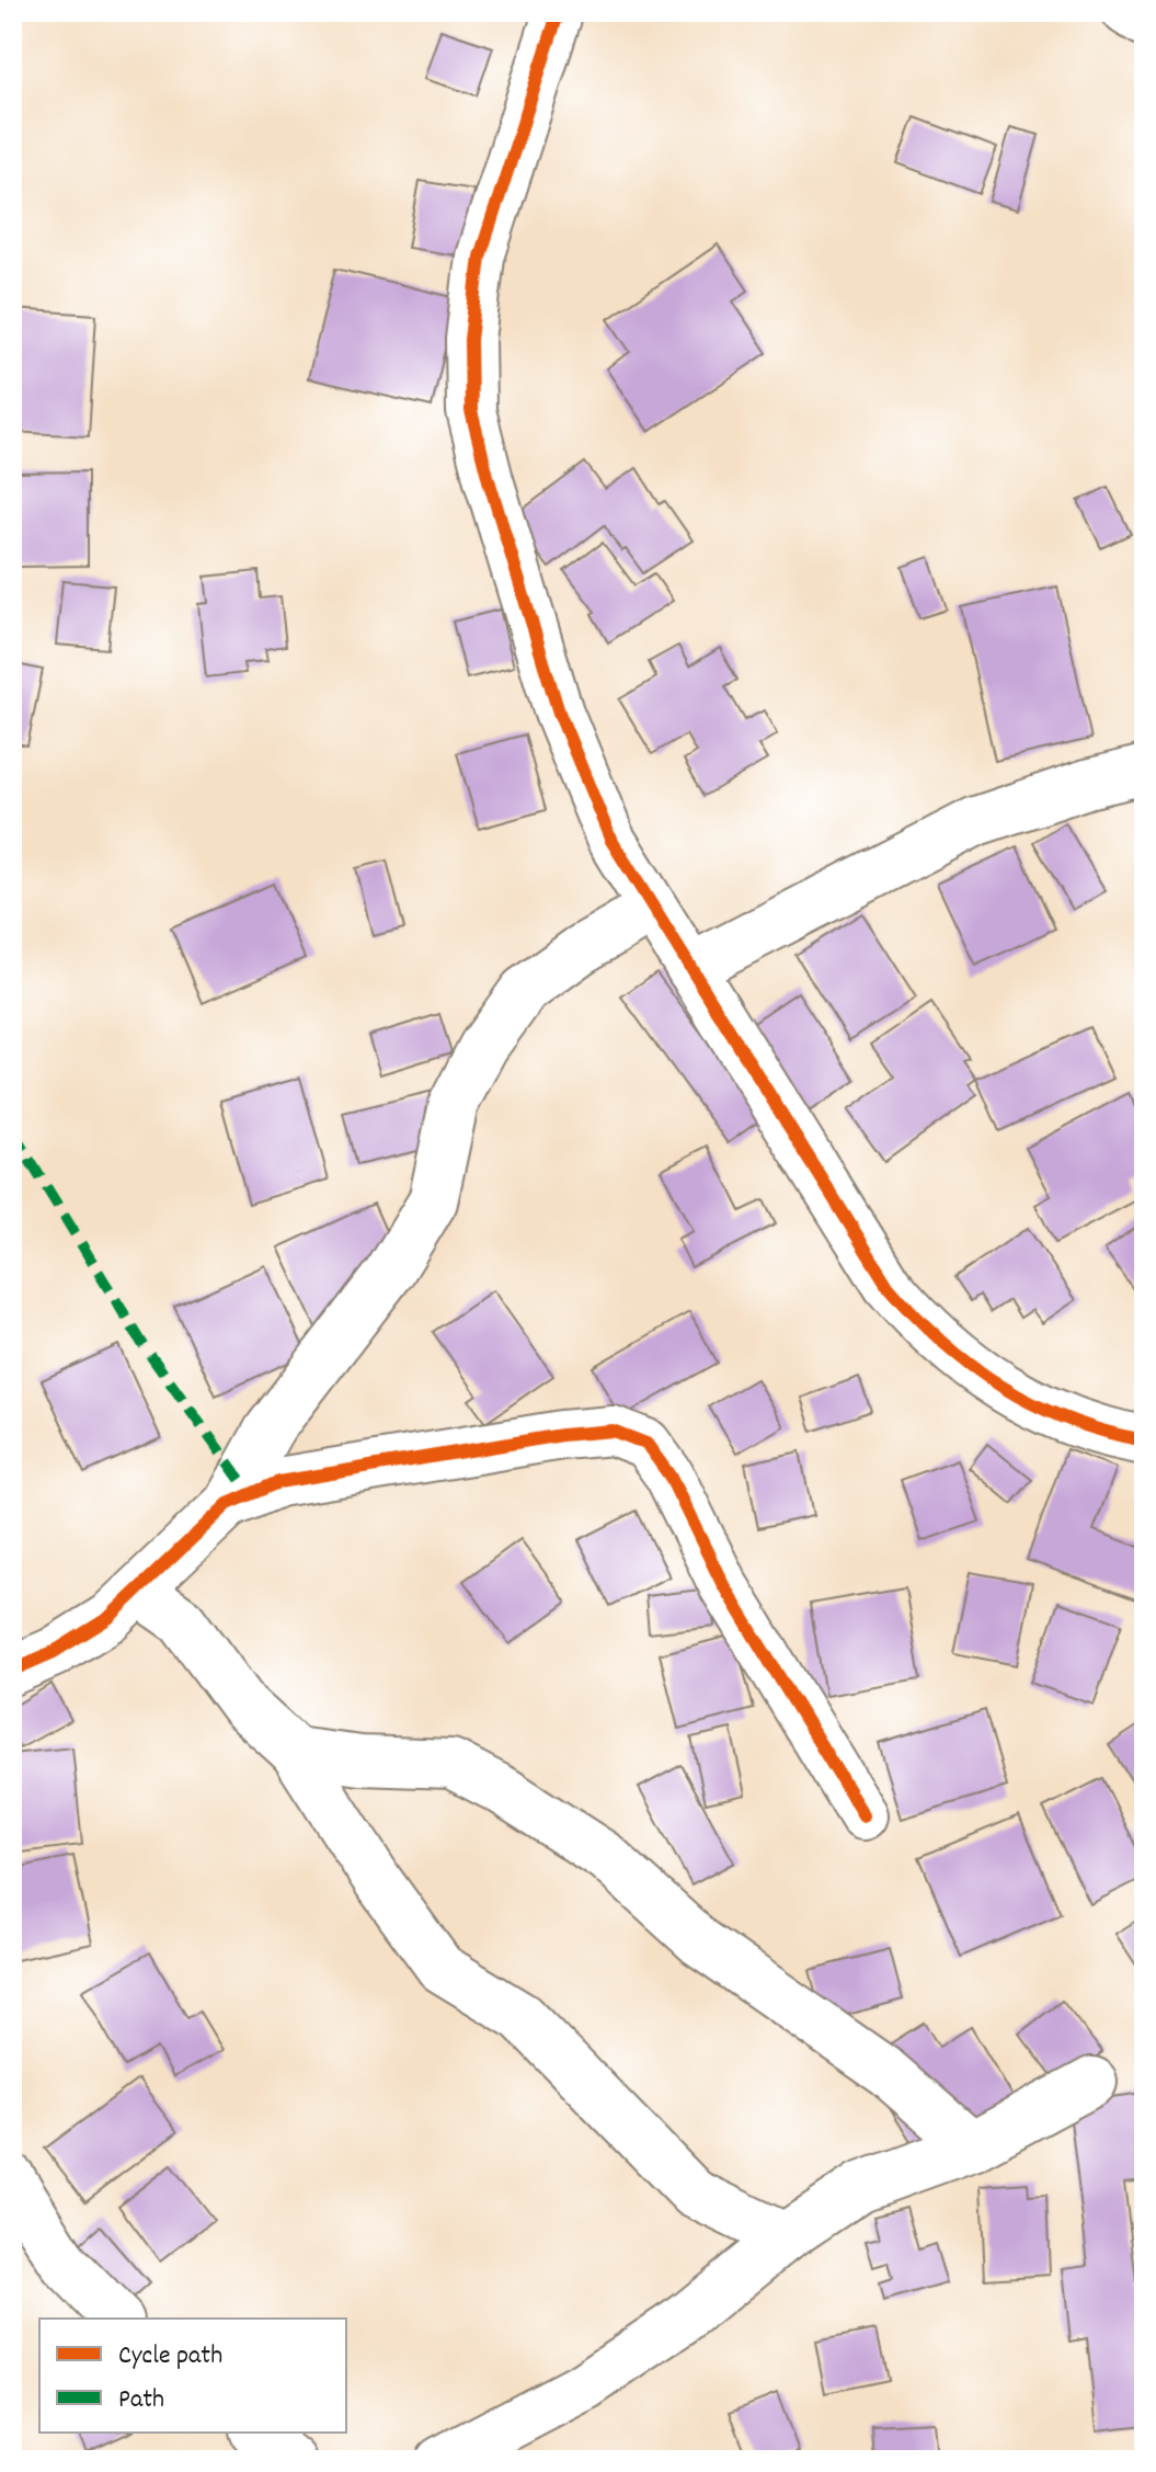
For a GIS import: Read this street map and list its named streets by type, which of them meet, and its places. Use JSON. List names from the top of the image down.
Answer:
{
  "legend": ["Cycle path", "Path"]
}
